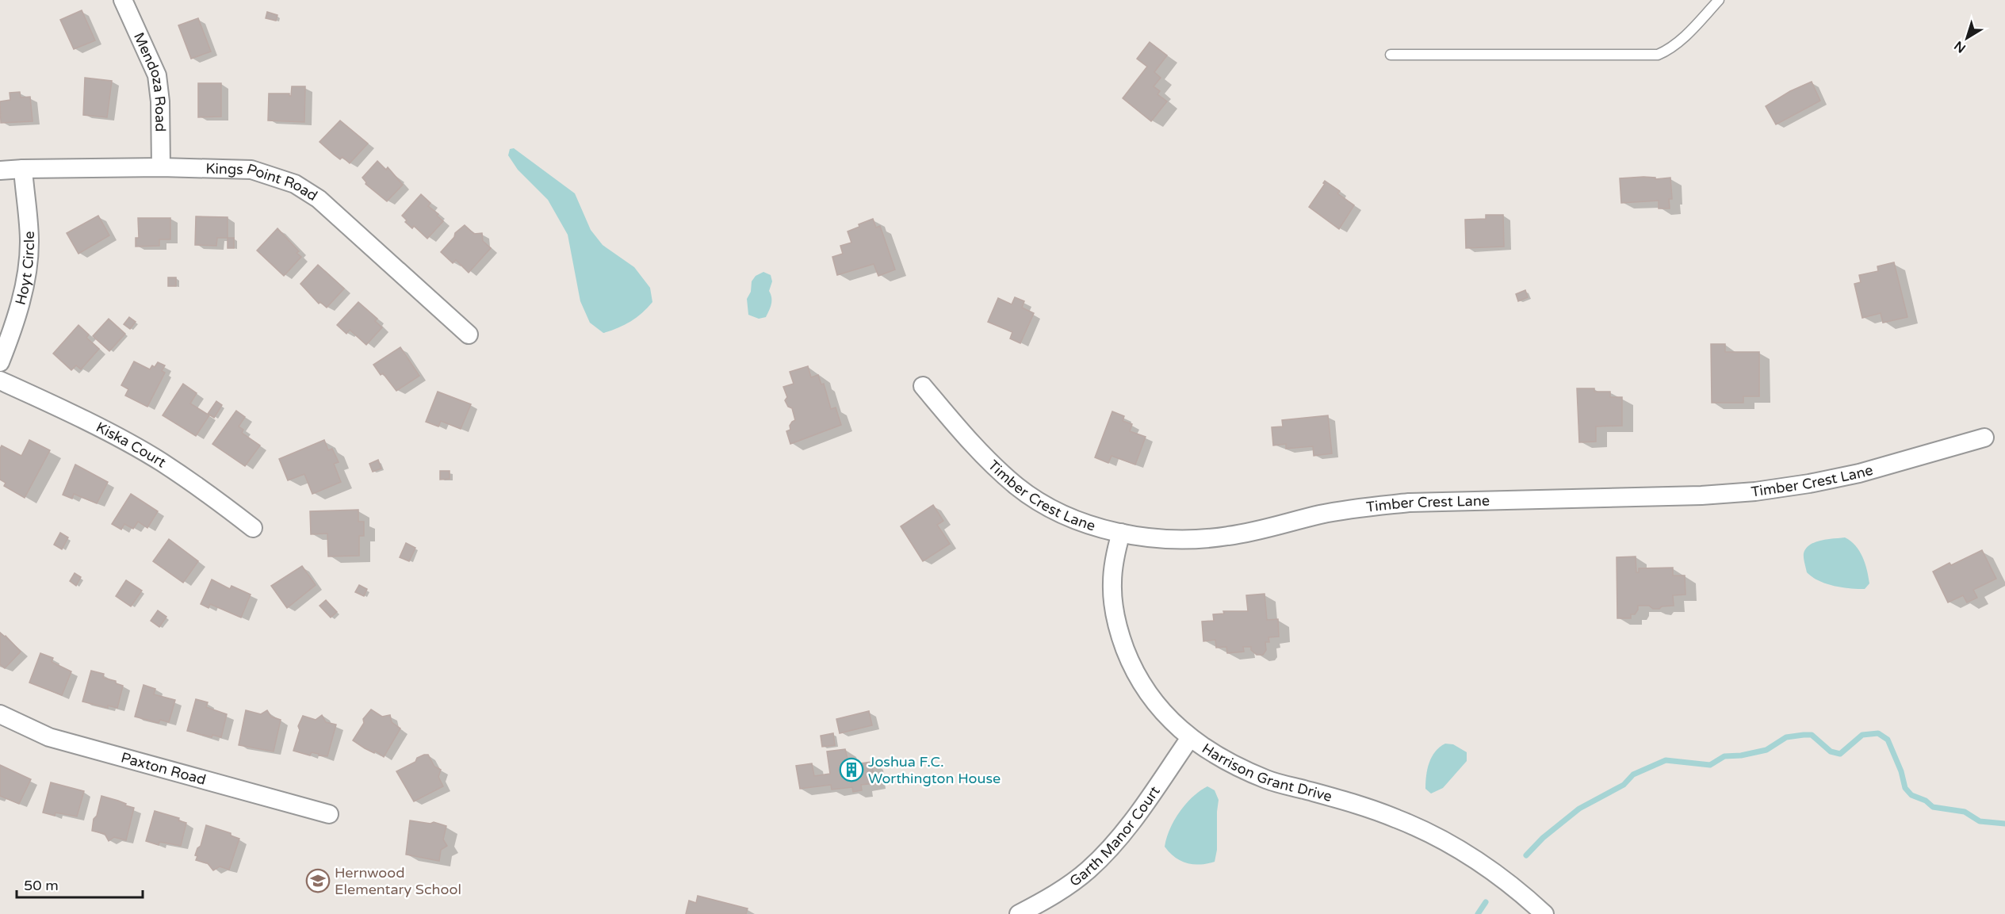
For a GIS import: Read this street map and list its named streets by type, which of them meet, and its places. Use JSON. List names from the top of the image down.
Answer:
{
  "streets": {
    "street": [
      "Mendoza Road",
      "Kings Point Road",
      "Hoyt Circle",
      "Kiska Court",
      "Timber Crest Lane",
      "Paxton Road",
      "Harrison Grant Drive",
      "Garth Manor Court"
    ]
  },
  "crossings": [
    ["Mendoza Road", "Kings Point Road"],
    ["Kings Point Road", "Hoyt Circle"],
    ["Timber Crest Lane", "Harrison Grant Drive"],
    ["Harrison Grant Drive", "Garth Manor Court"]
  ],
  "places": {
    "building": ["Joshua F.C. Worthington House"],
    "school or university": ["Hernwood Elementary School"]
  },
  "scale_bar": "50 m",
  "north": "bottom left"
}
